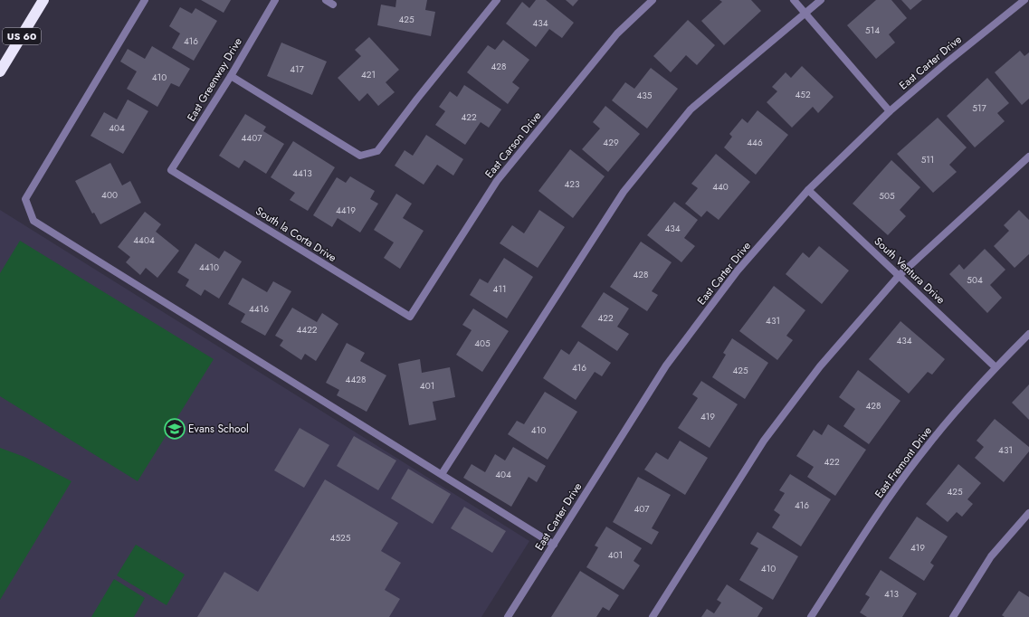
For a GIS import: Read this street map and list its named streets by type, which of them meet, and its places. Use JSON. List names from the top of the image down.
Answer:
{
  "streets": {
    "highway": ["US 60"],
    "street": [
      "East Carter Drive",
      "East Greenway Drive",
      "East Carson Drive",
      "South la Corta Drive",
      "South Ventura Drive",
      "East Fremont Drive"
    ]
  },
  "crossings": [
    ["East Carter Drive", "South Ventura Drive"],
    ["East Greenway Drive", "South la Corta Drive"],
    ["East Carson Drive", "South la Corta Drive"],
    ["South Ventura Drive", "East Fremont Drive"]
  ],
  "places": {
    "school or university": ["Evans School"]
  },
  "house_numbers": [
    "425",
    "434",
    "514",
    "416",
    "428",
    "417",
    "421",
    "410",
    "452",
    "435",
    "517",
    "422",
    "404",
    "4407",
    "429",
    "446",
    "511",
    "4413",
    "423",
    "440",
    "400",
    "505",
    "4419",
    "434",
    "4404",
    "4410",
    "428",
    "504",
    "411",
    "4416",
    "422",
    "431",
    "4422",
    "434",
    "405",
    "416",
    "425",
    "4428",
    "401",
    "428",
    "419",
    "410",
    "431",
    "422",
    "404",
    "425",
    "416",
    "407",
    "4525",
    "419",
    "401",
    "410",
    "413"
  ]
}
